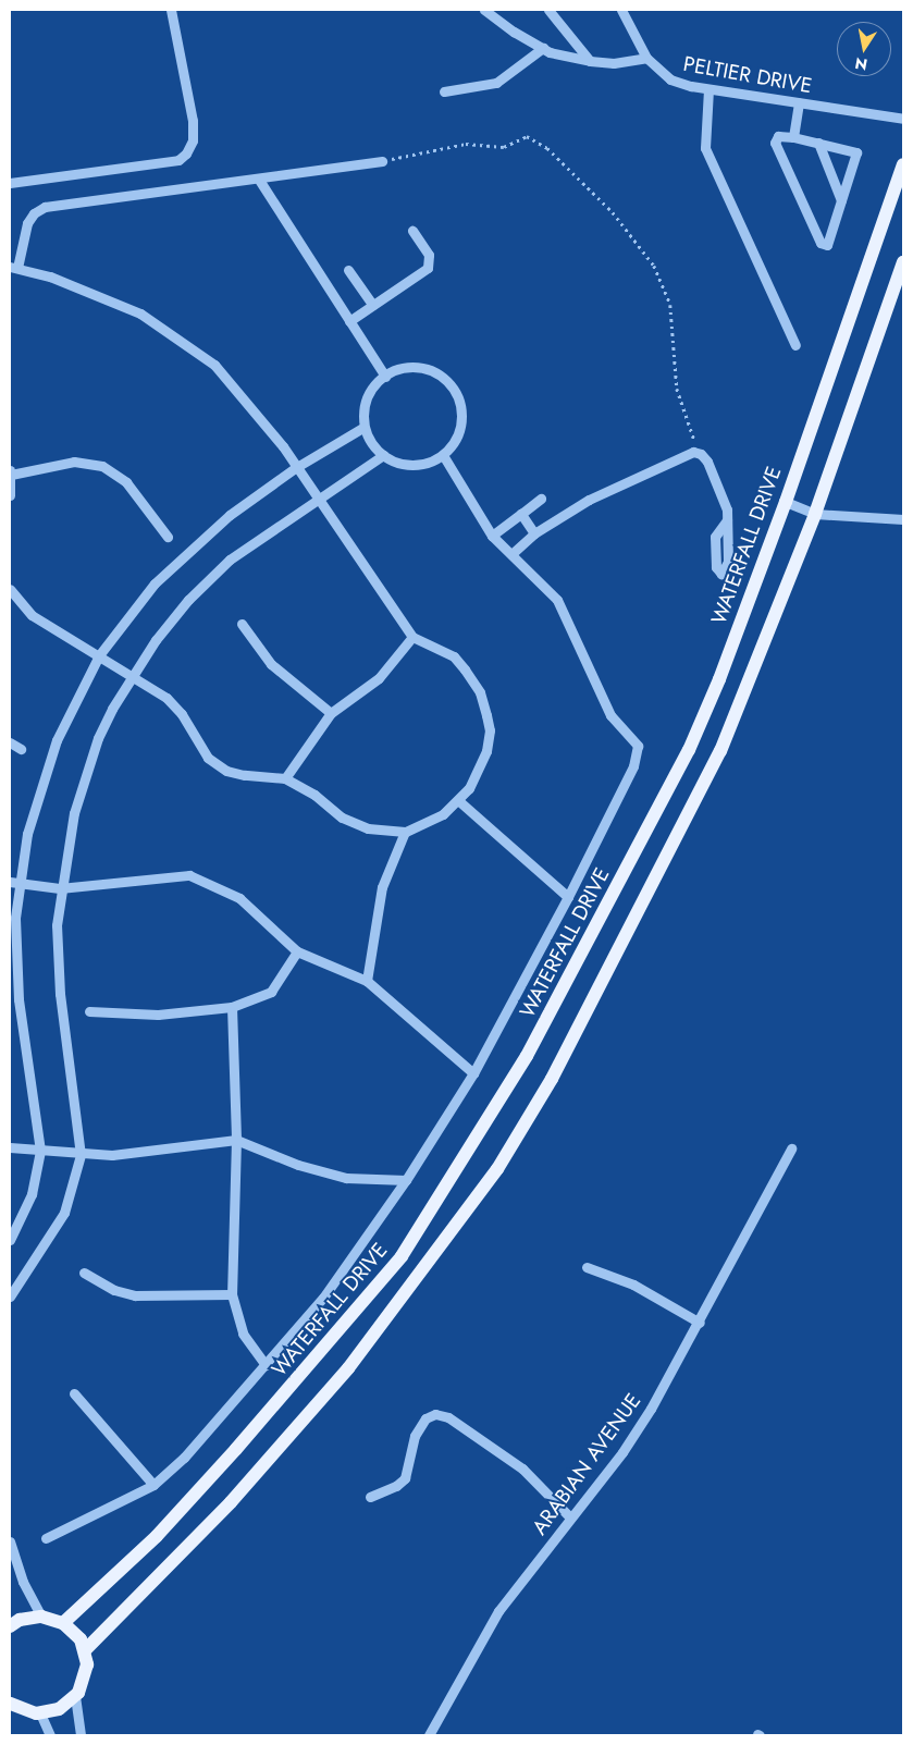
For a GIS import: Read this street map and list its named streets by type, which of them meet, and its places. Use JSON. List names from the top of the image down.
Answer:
{
  "streets": {
    "main road": ["WATERFALL DRIVE"],
    "street": ["PELTIER DRIVE", "ARABIAN AVENUE"]
  },
  "north": "bottom"
}
